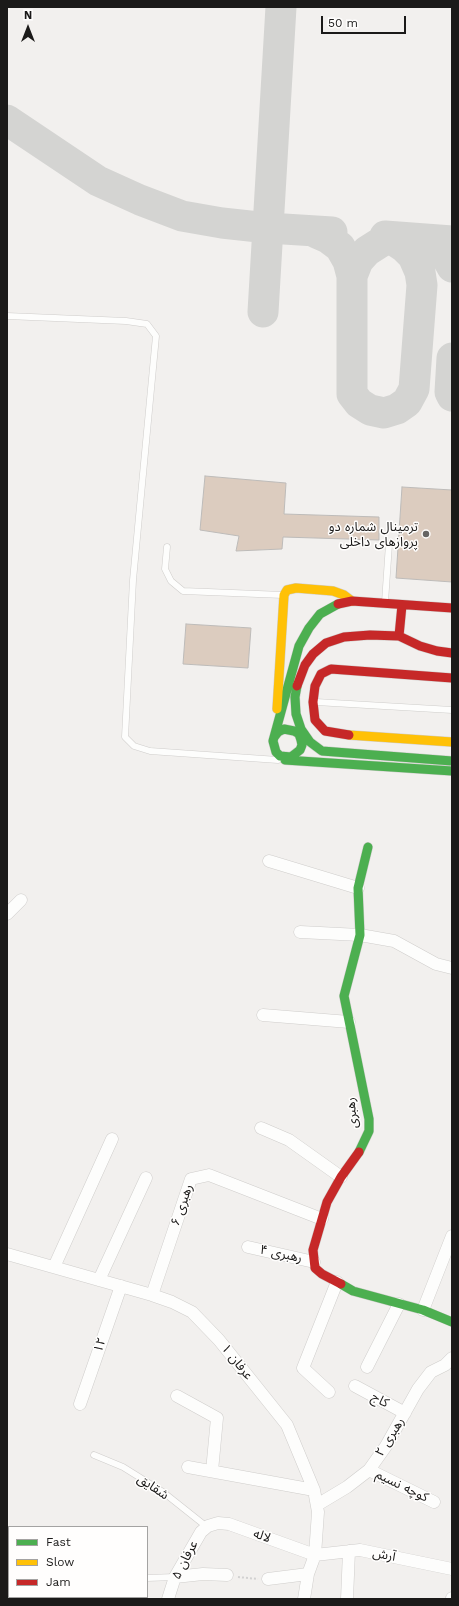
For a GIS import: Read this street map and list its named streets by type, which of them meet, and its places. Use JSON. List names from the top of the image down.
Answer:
{
  "streets": {
    "main road": ["رهبری"],
    "street": [
      "رهبری ۶",
      "رهبری ۴",
      "۱۲",
      "عرفان ۱",
      "کاج",
      "رهبری ۲",
      "کوچه نسیم",
      "لاله",
      "آرش",
      "عرفان ۵"
    ],
    "lane": ["شقایق"]
  },
  "crossings": [
    ["رهبری", "رهبری ۶"],
    ["رهبری", "رهبری ۴"],
    ["رهبری ۶", "عرفان ۱"],
    ["۱۲", "عرفان ۱"],
    ["عرفان ۱", "رهبری ۲"],
    ["عرفان ۱", "لاله"],
    ["عرفان ۱", "آرش"],
    ["کاج", "رهبری ۲"],
    ["رهبری ۲", "کوچه نسیم"],
    ["شقایق", "لاله"],
    ["شقایق", "عرفان ۵"],
    ["لاله", "آرش"],
    ["لاله", "عرفان ۵"]
  ],
  "places": ["ترمینال شماره دو پروازهای داخلی"],
  "legend": ["Fast", "Slow", "Jam"],
  "scale_bar": "50 m",
  "north": "top"
}
